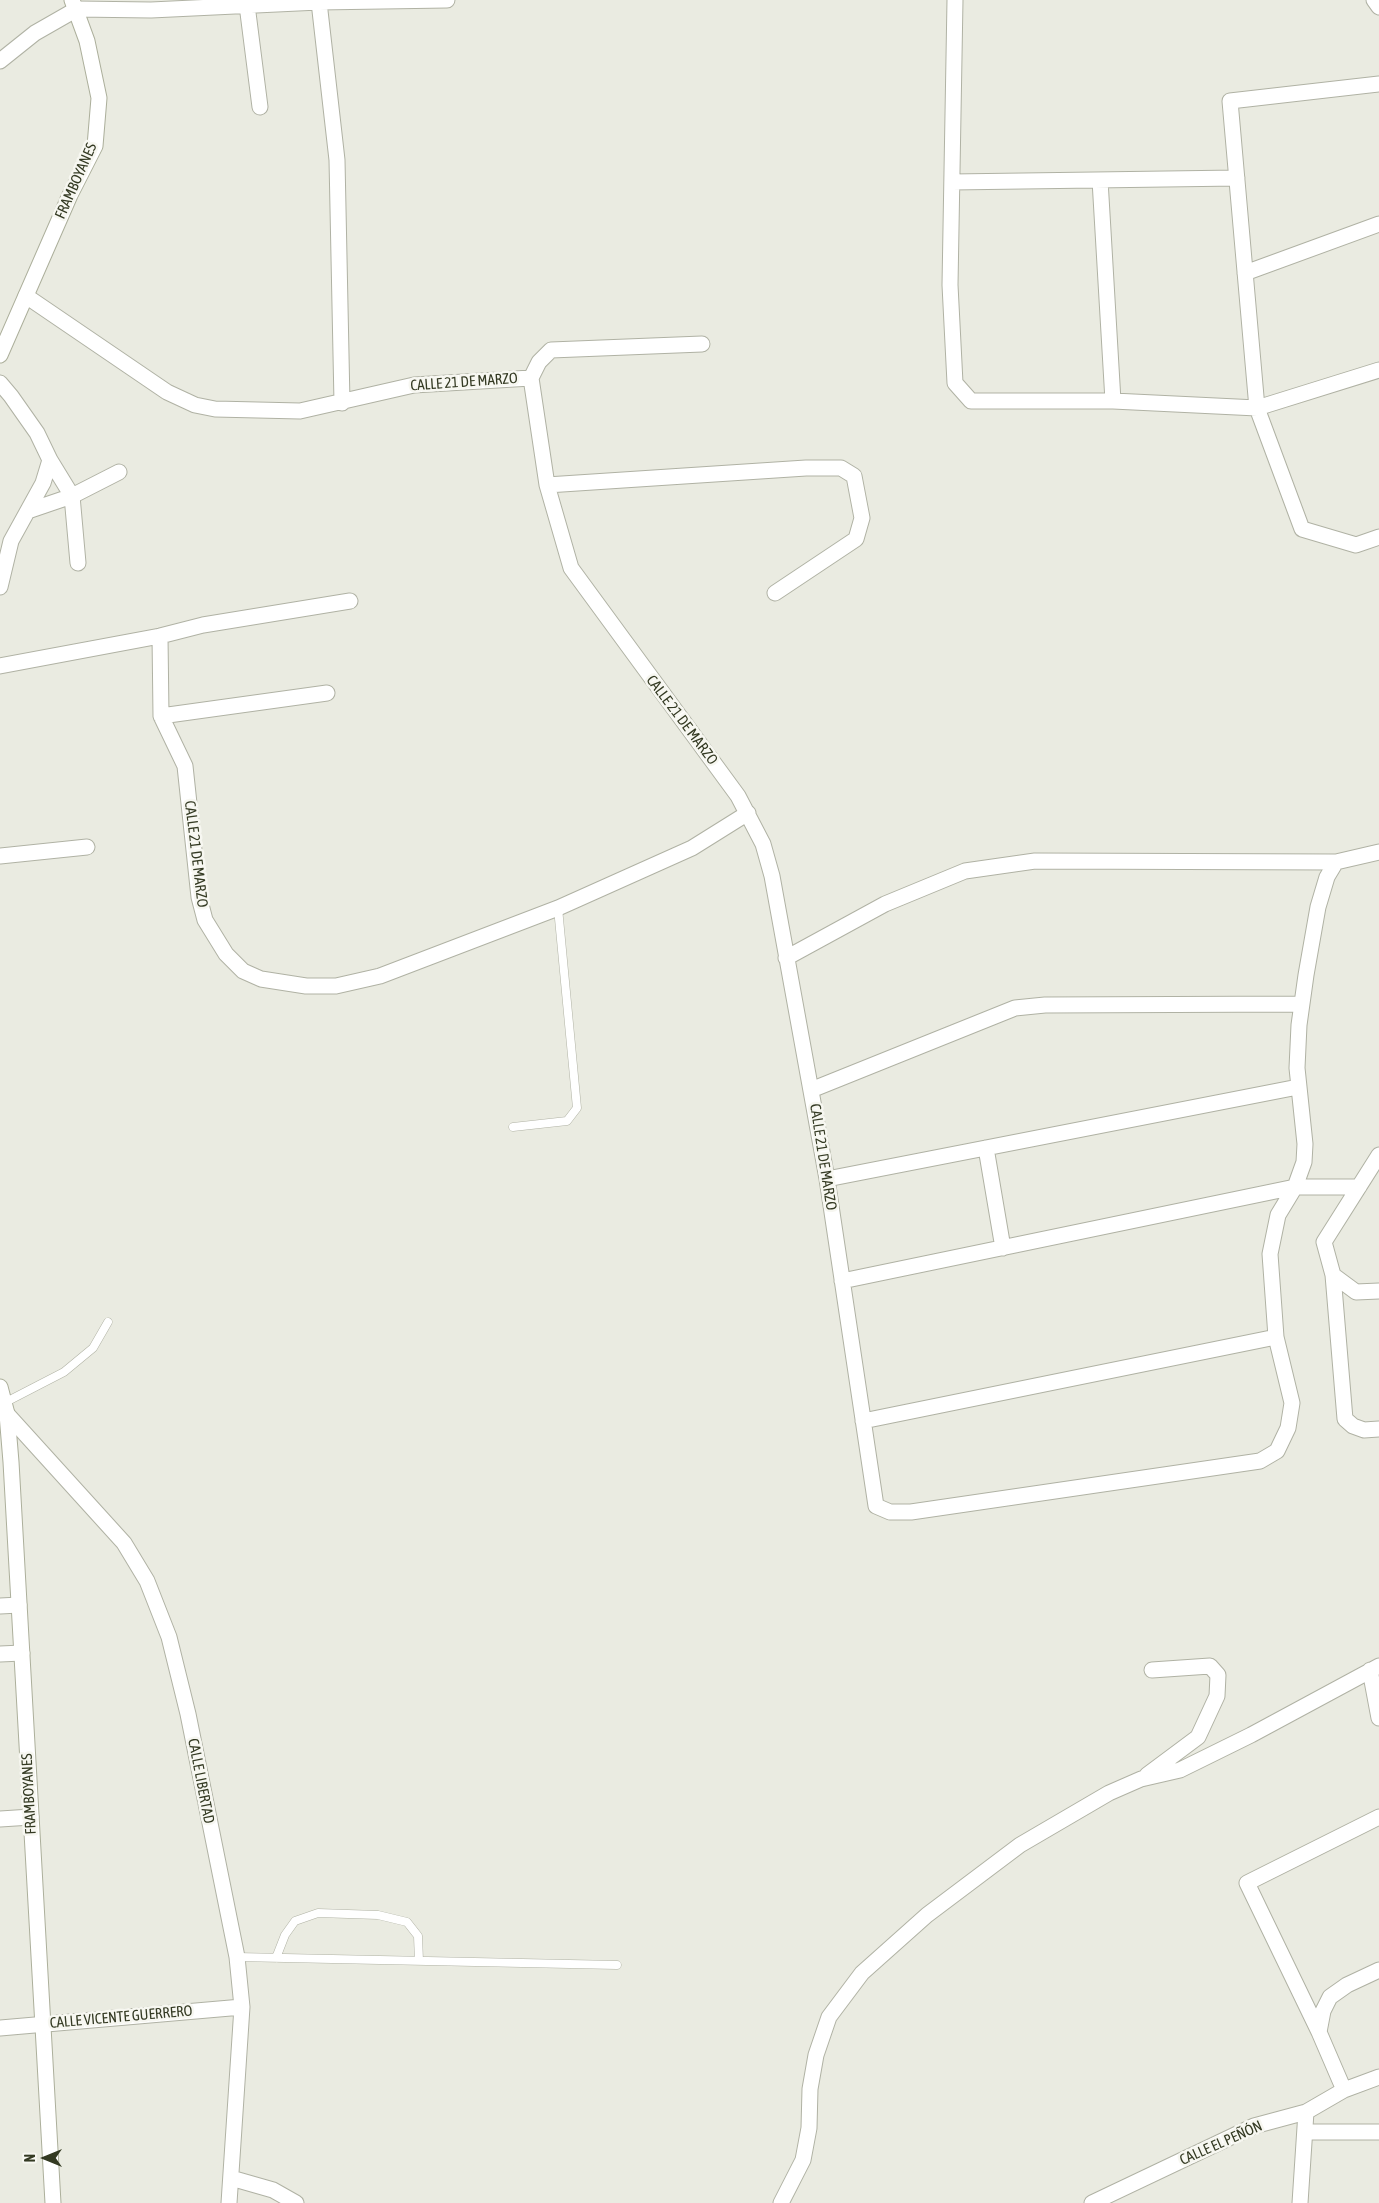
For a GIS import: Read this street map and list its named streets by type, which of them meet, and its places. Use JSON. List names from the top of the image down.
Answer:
{
  "streets": {
    "street": [
      "FRAMBOYANES",
      "CALLE 21 DE MARZO",
      "CALLE LIBERTAD",
      "CALLE VICENTE GUERRERO",
      "CALLE EL PEÑÓN"
    ]
  },
  "crossings": [
    ["FRAMBOYANES", "CALLE 21 DE MARZO"],
    ["FRAMBOYANES", "CALLE LIBERTAD"],
    ["FRAMBOYANES", "CALLE VICENTE GUERRERO"],
    ["CALLE LIBERTAD", "CALLE VICENTE GUERRERO"]
  ],
  "north": "left"
}
